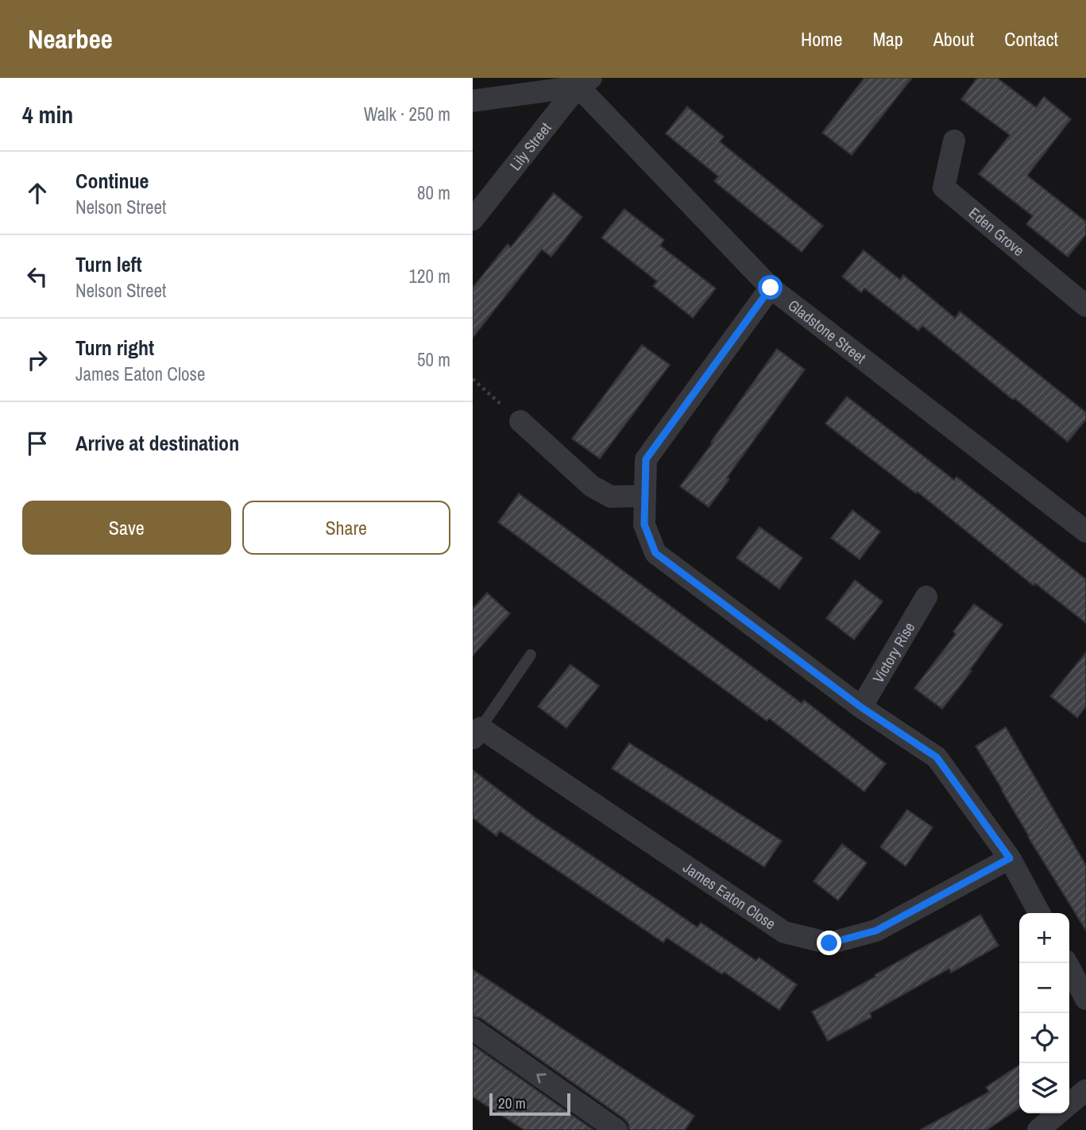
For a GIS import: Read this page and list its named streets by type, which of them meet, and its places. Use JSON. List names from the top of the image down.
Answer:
{
  "streets": {
    "street": [
      "Lily Street",
      "Eden Grove",
      "Gladstone Street",
      "Victory Rise",
      "James Eaton Close"
    ]
  },
  "crossings": [
    ["Lily Street", "Gladstone Street"]
  ],
  "scale_bar": "20 m",
  "page": {
    "header": "Nearbee",
    "nav": [
      "Home",
      "Map",
      "About",
      "Contact"
    ],
    "heading": ["4 min", "Walk · 250 m"],
    "list": [
      ["Continue", "Nelson Street", "80 m"],
      ["Turn left", "Nelson Street", "120 m"],
      ["Turn right", "James Eaton Close", "50 m"],
      "Arrive at destination"
    ],
    "buttons": ["Save", "Share"],
    "map_buttons": ["+", "−"],
    "scale": "20 m"
  }
}
